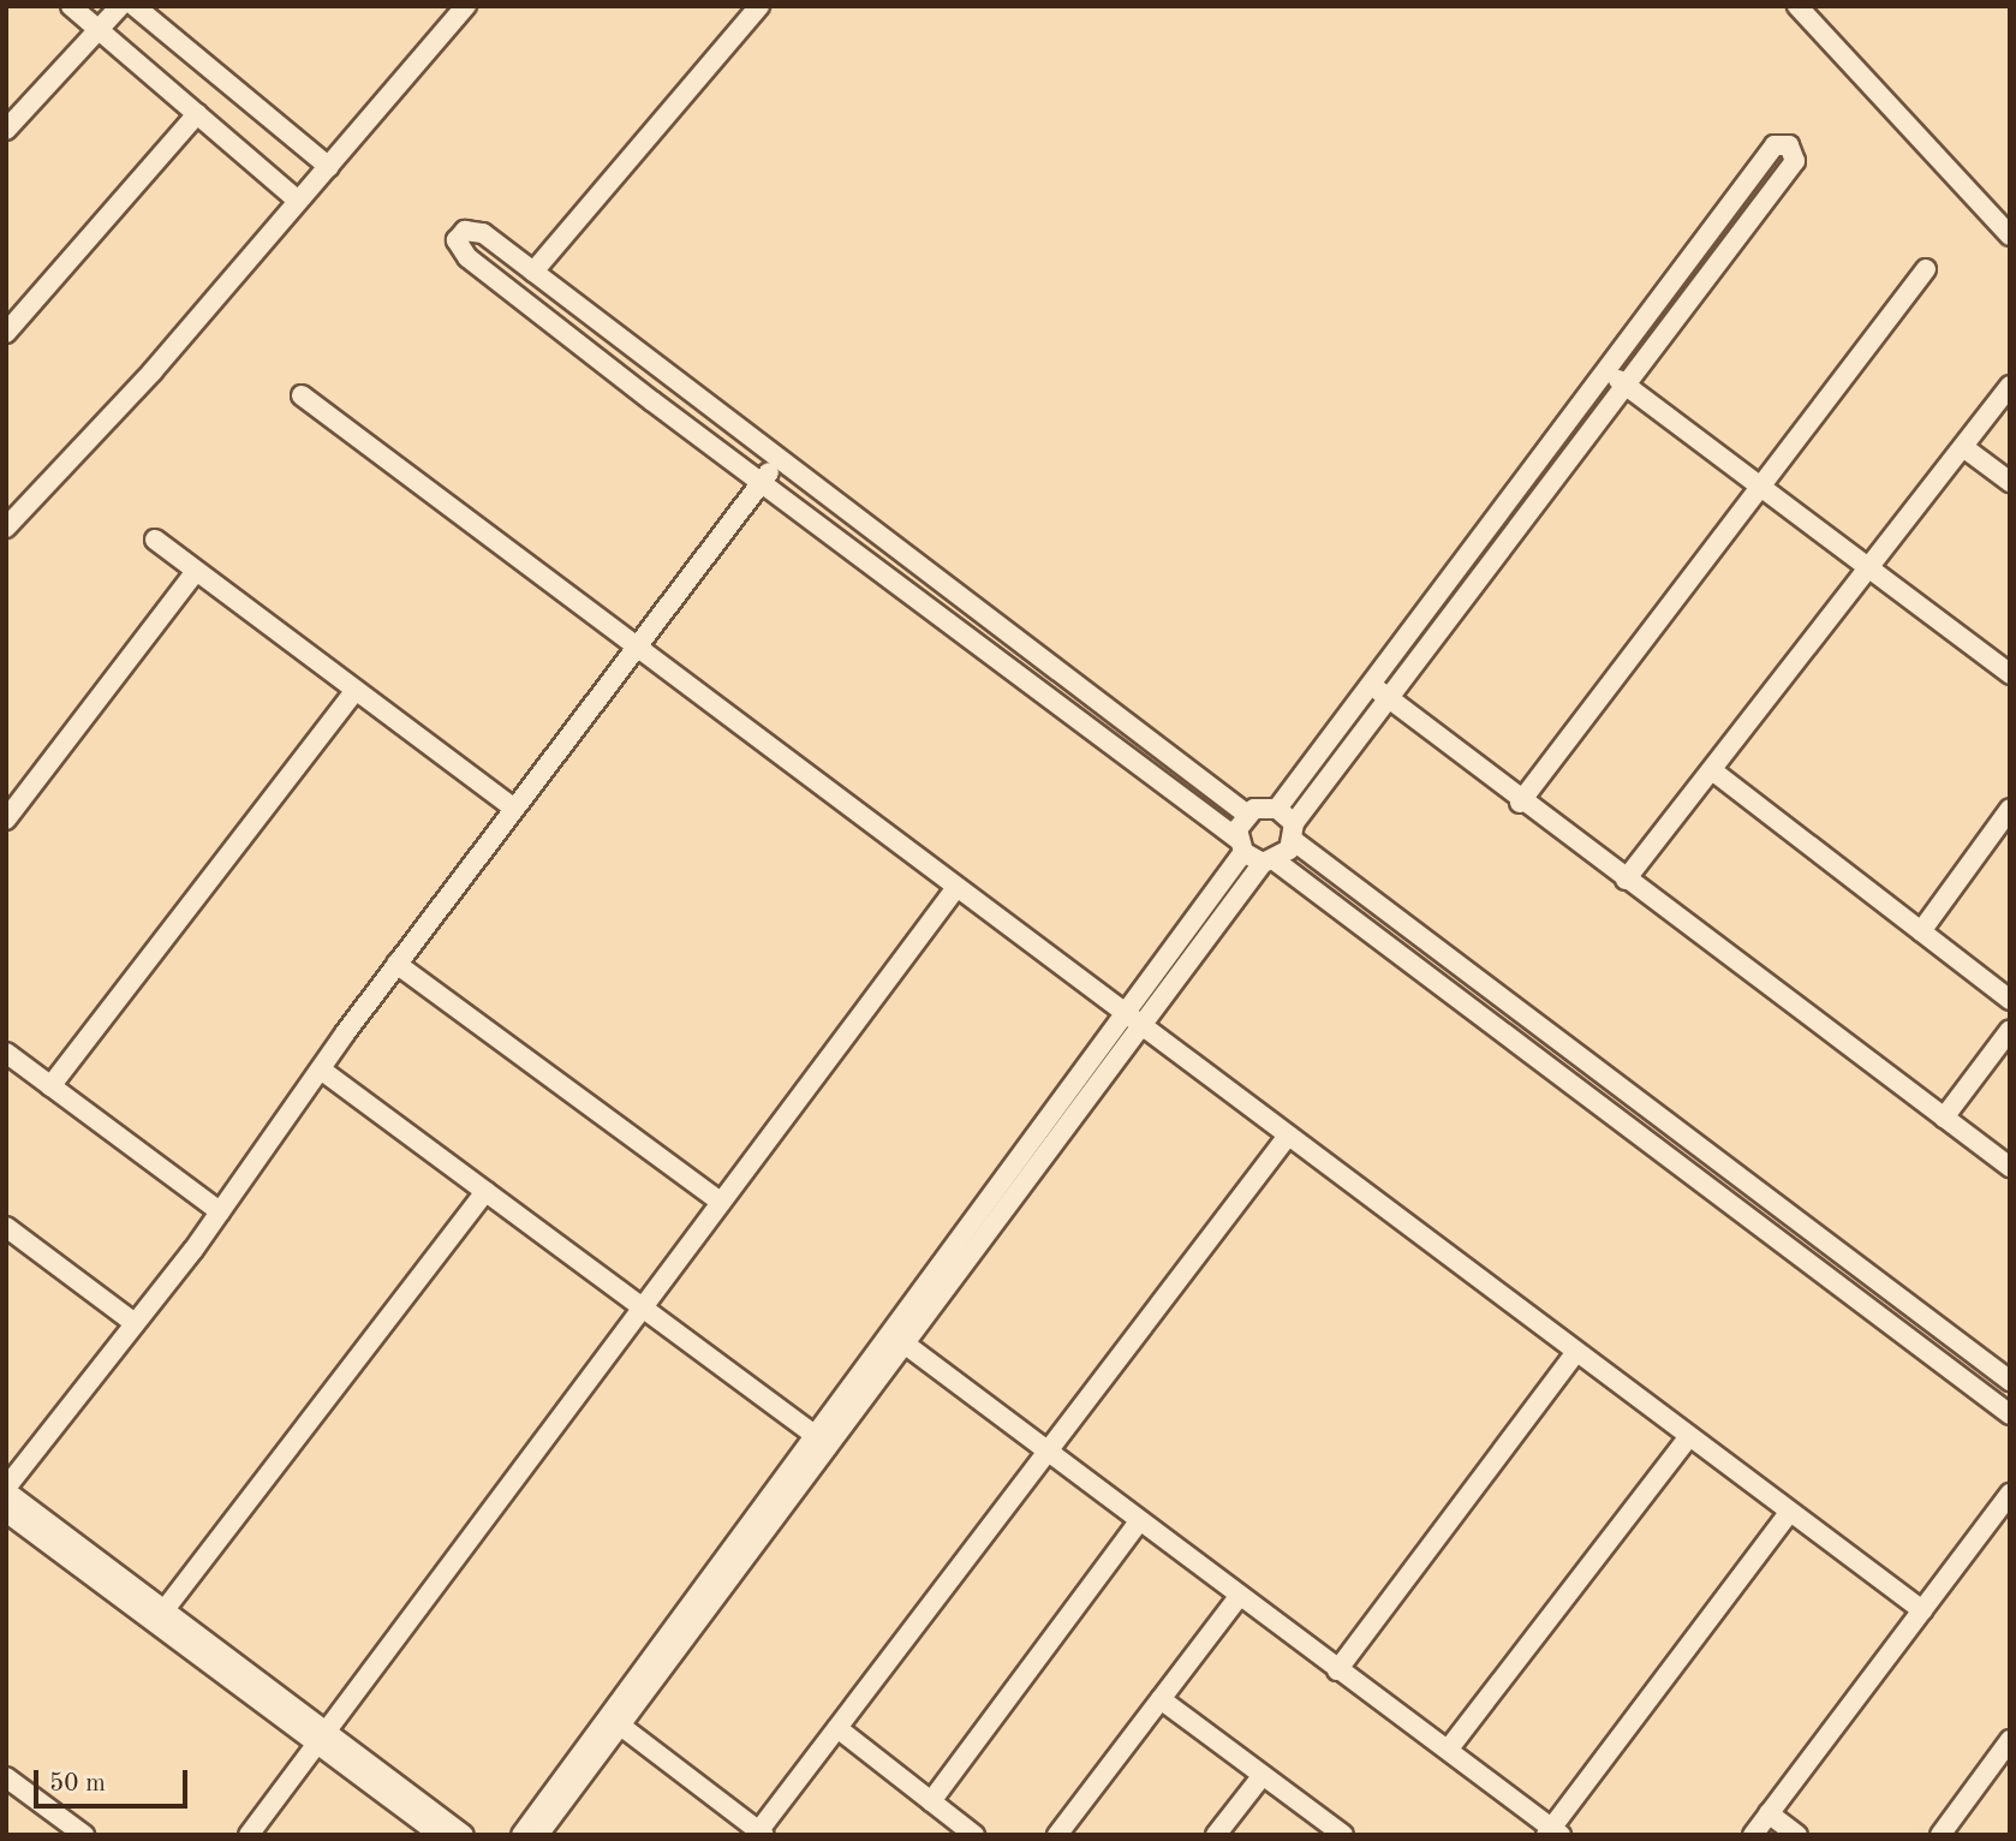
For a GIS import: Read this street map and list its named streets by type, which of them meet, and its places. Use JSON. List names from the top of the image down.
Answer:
{
  "scale_bar": "50 m"
}
